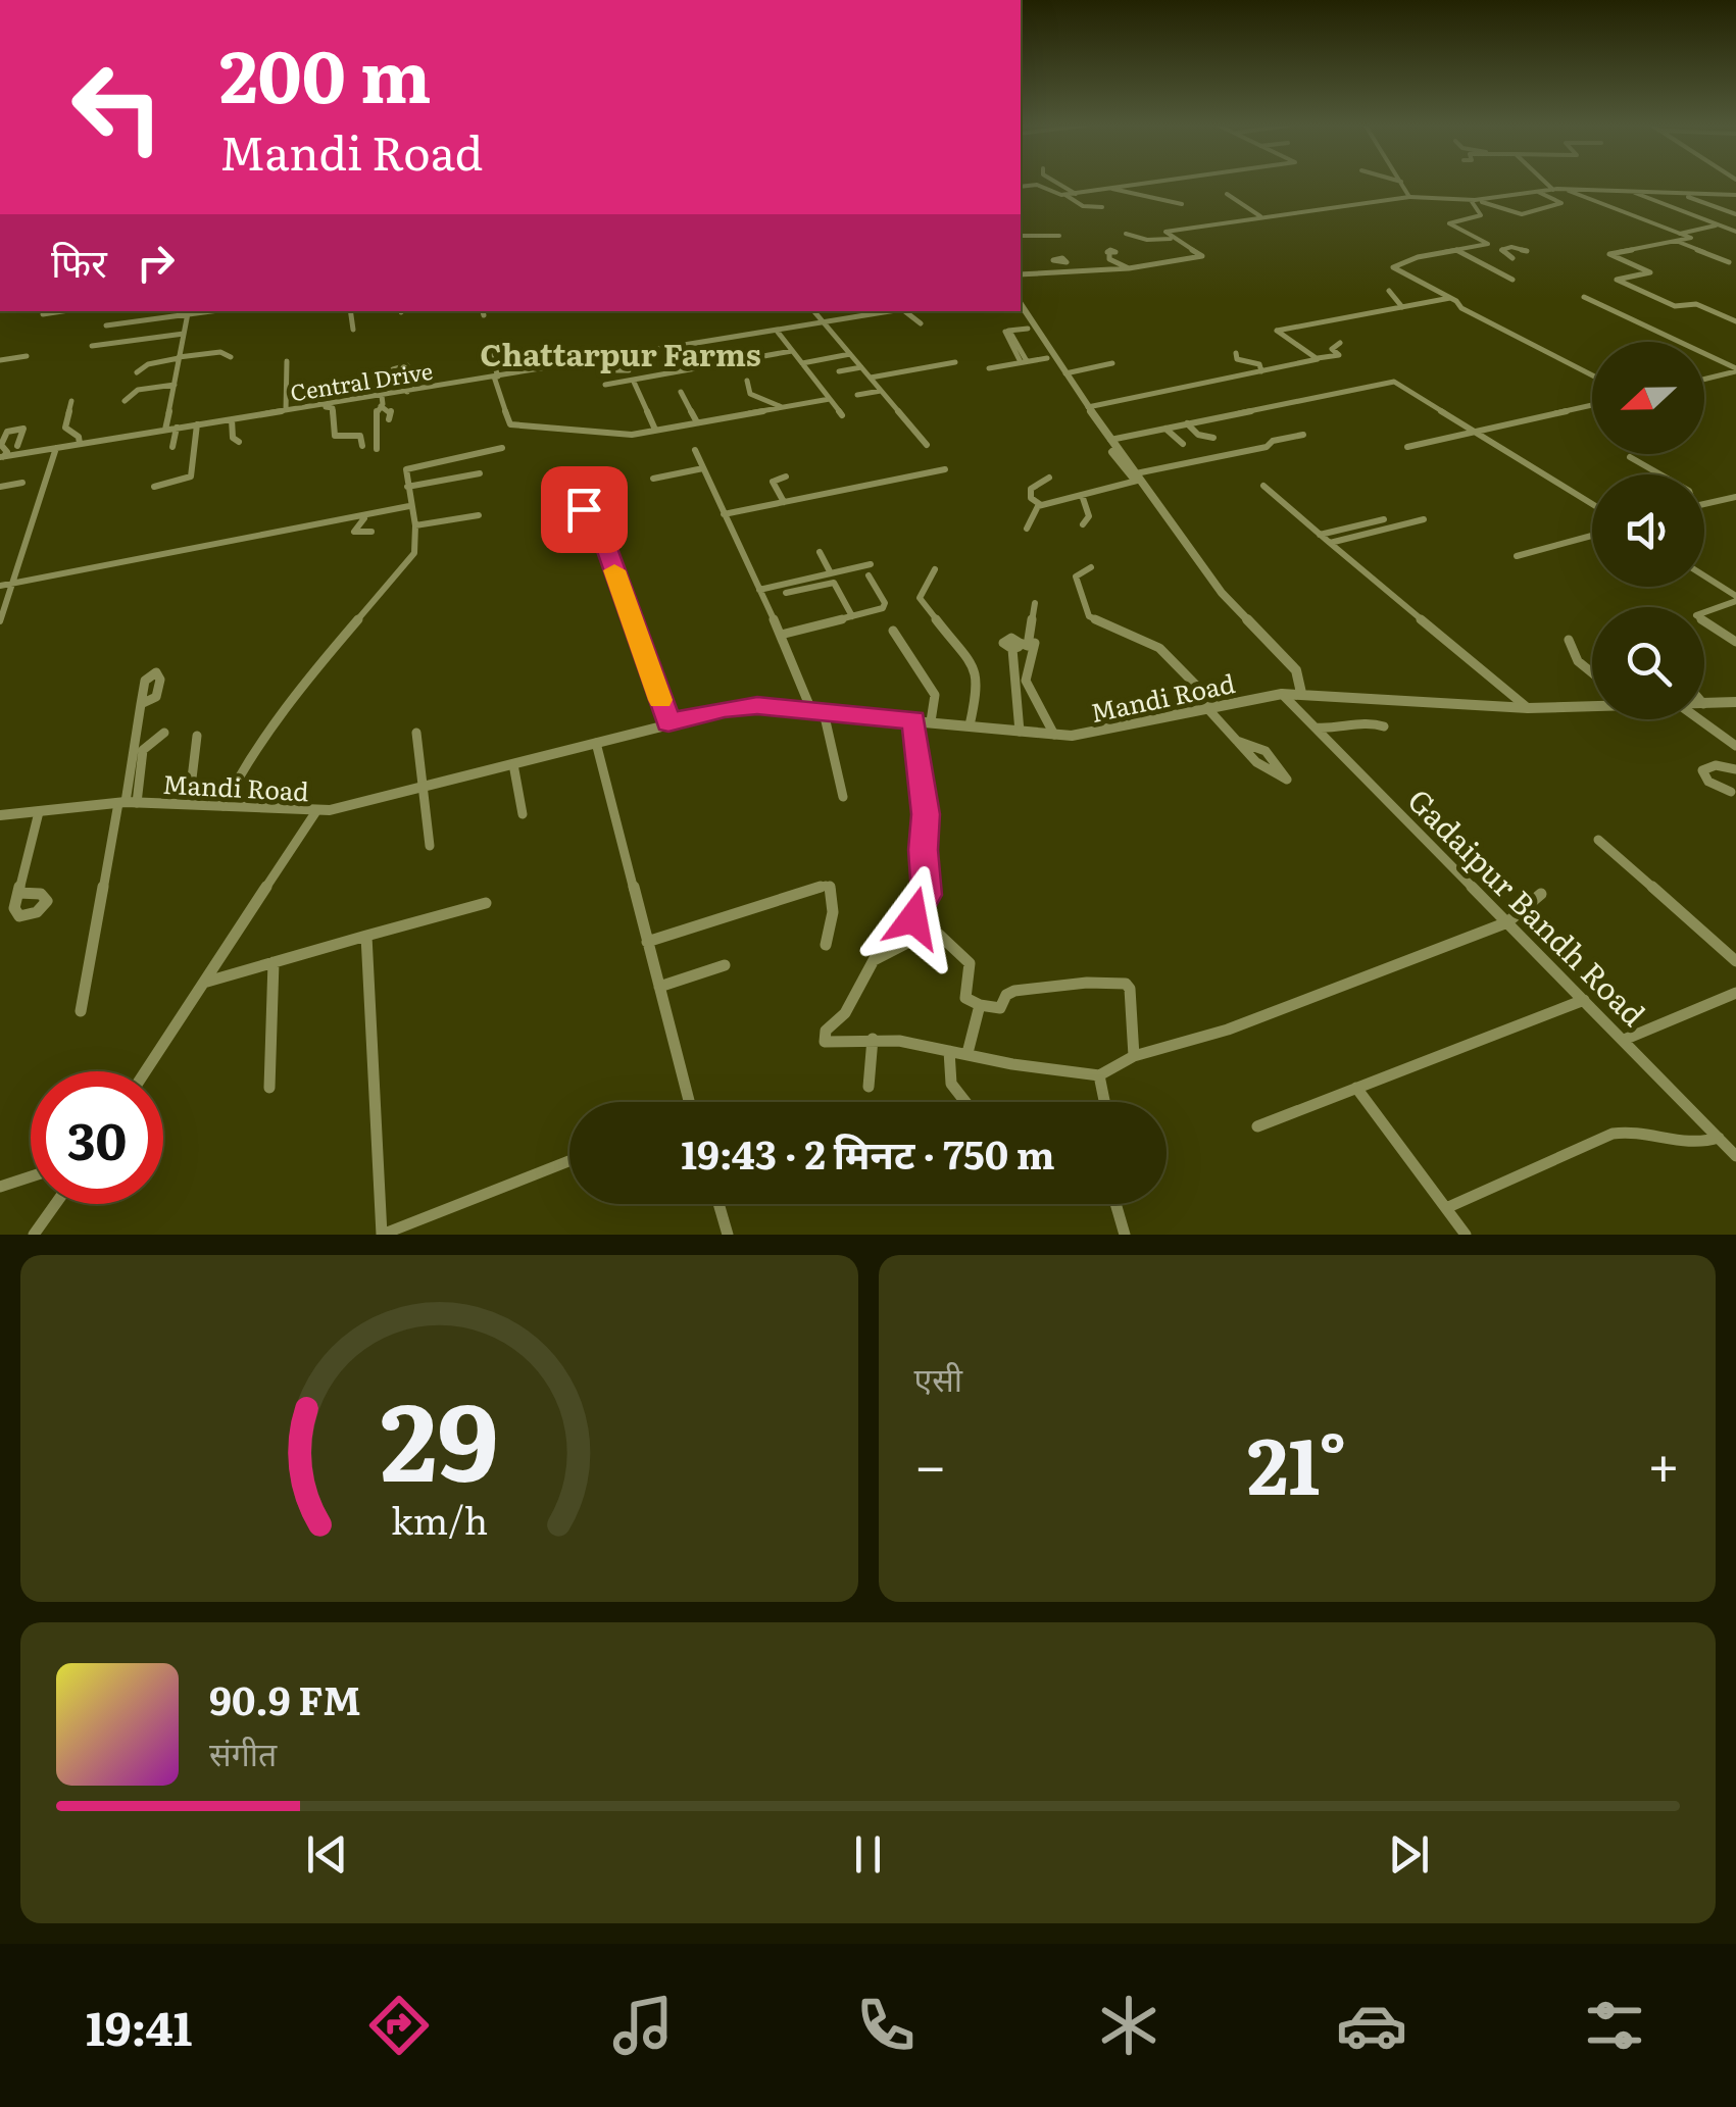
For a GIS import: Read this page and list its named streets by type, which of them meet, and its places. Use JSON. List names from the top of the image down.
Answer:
{
  "streets": {
    "street": ["Central Drive", "Mandi Road", "Gadaipur Bandh Road"]
  },
  "crossings": [
    ["Mandi Road", "Gadaipur Bandh Road"]
  ],
  "districts": ["Chattarpur Farms"],
  "north": "left",
  "page": {
    "turn": ["200 m", "Mandi Road"],
    "then": "फिर",
    "limit": "30",
    "trip": "19:43 · 2 मिनट · 750 m",
    "tile": "एसी",
    "heat": ["−", "21°", "+"],
    "song": ["90.9 FM", "संगीत"],
    "tabs": "19:41",
    "gauge": ["29", "km/h"]
  }
}
